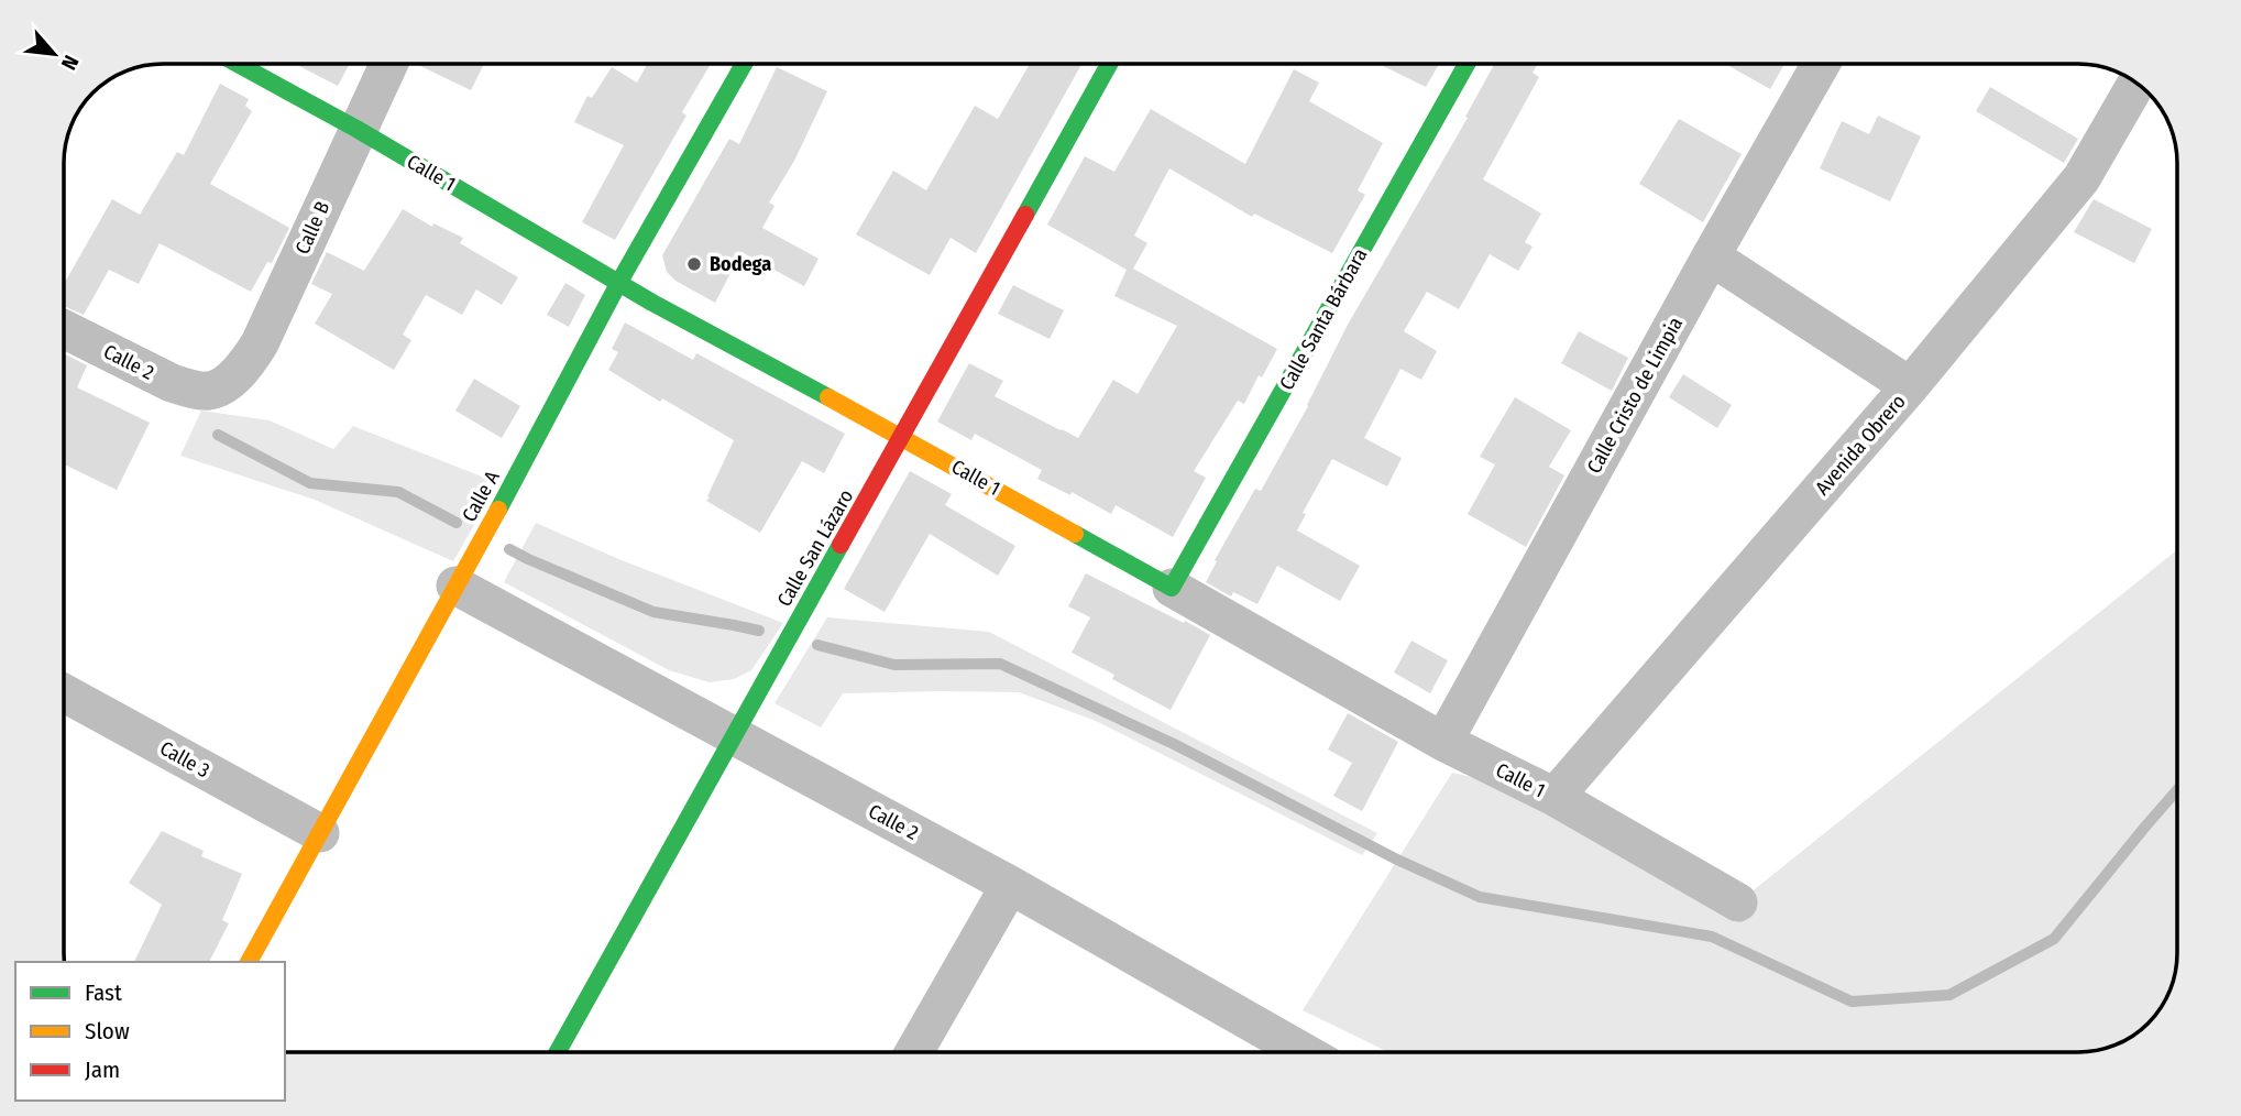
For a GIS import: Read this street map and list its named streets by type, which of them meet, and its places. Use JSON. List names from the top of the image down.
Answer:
{
  "streets": {
    "street": [
      "Calle 1",
      "Calle B",
      "Calle Santa Bárbara",
      "Calle 2",
      "Calle Cristo de Limpia",
      "Avenida Obrero",
      "Calle A",
      "Calle San Lázaro",
      "Calle 3"
    ]
  },
  "crossings": [
    ["Calle 1", "Calle B"],
    ["Calle 1", "Calle Santa Bárbara"],
    ["Calle 1", "Calle Cristo de Limpia"],
    ["Calle 1", "Avenida Obrero"],
    ["Calle 1", "Calle A"],
    ["Calle 1", "Calle San Lázaro"],
    ["Calle B", "Calle 2"],
    ["Calle 2", "Calle A"],
    ["Calle 2", "Calle San Lázaro"],
    ["Calle A", "Calle 3"]
  ],
  "places": ["Bodega"],
  "legend": ["Fast", "Slow", "Jam"],
  "north": "bottom right"
}
